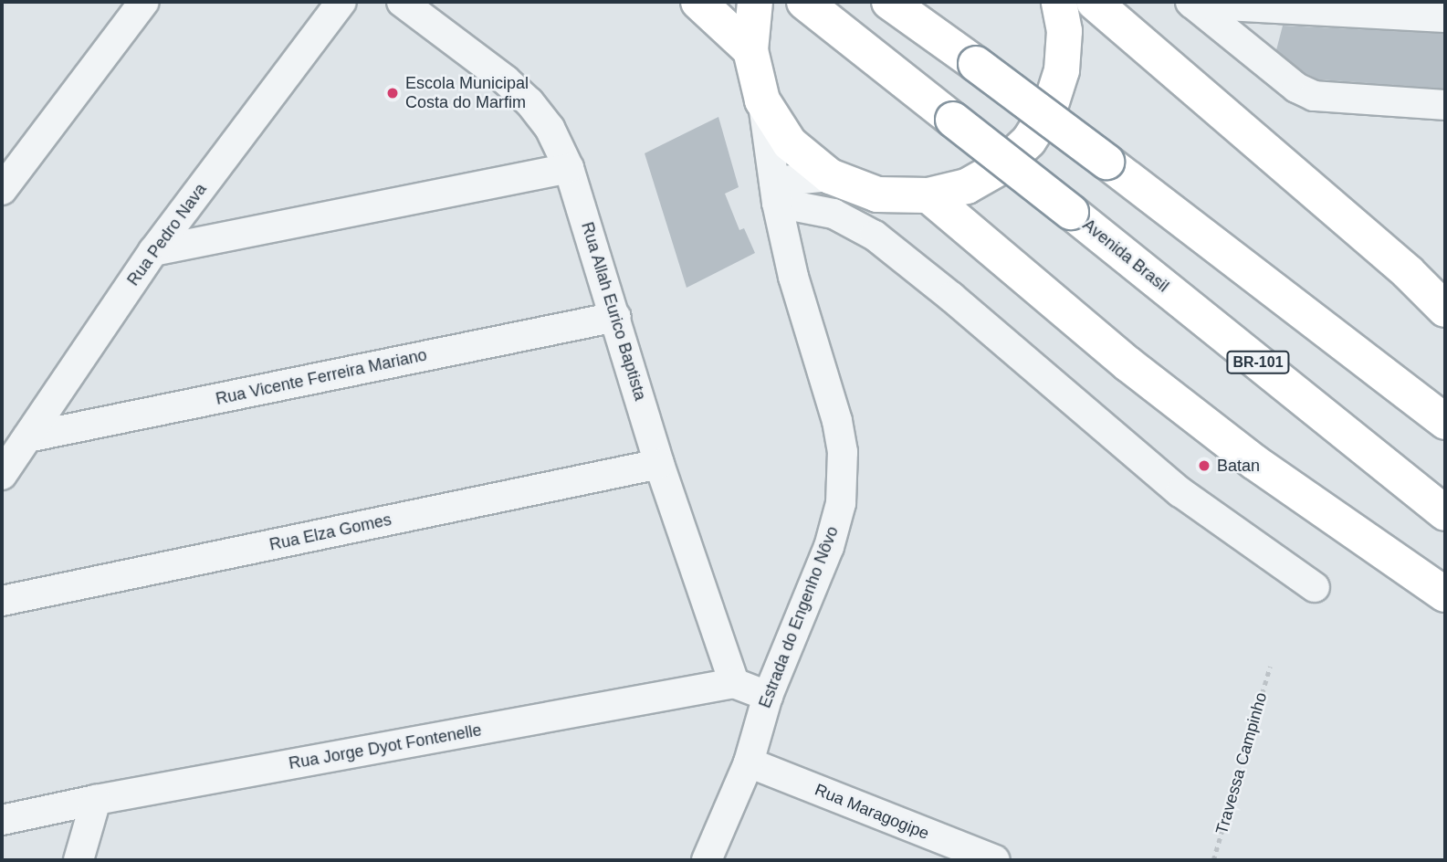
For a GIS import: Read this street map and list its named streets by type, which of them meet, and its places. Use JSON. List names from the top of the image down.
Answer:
{
  "streets": {
    "main road": ["Avenida Brasil", "BR-101"],
    "street": [
      "Rua Pedro Nava",
      "Rua Allah Eurico Baptista",
      "Rua Vicente Ferreira Mariano",
      "Rua Elza Gomes",
      "Estrada do Engenho Nôvo",
      "Rua Jorge Dyot Fontenelle",
      "Rua Maragogipe"
    ],
    "path": ["Travessa Campinho"]
  },
  "crossings": [
    ["Rua Pedro Nava", "Rua Vicente Ferreira Mariano"],
    ["Rua Allah Eurico Baptista", "Rua Vicente Ferreira Mariano"],
    ["Rua Allah Eurico Baptista", "Rua Elza Gomes"],
    ["Rua Allah Eurico Baptista", "Rua Jorge Dyot Fontenelle"],
    ["Estrada do Engenho Nôvo", "Rua Maragogipe"]
  ],
  "places": ["Escola Municipal Costa do Marfim", "Batan"]
}
